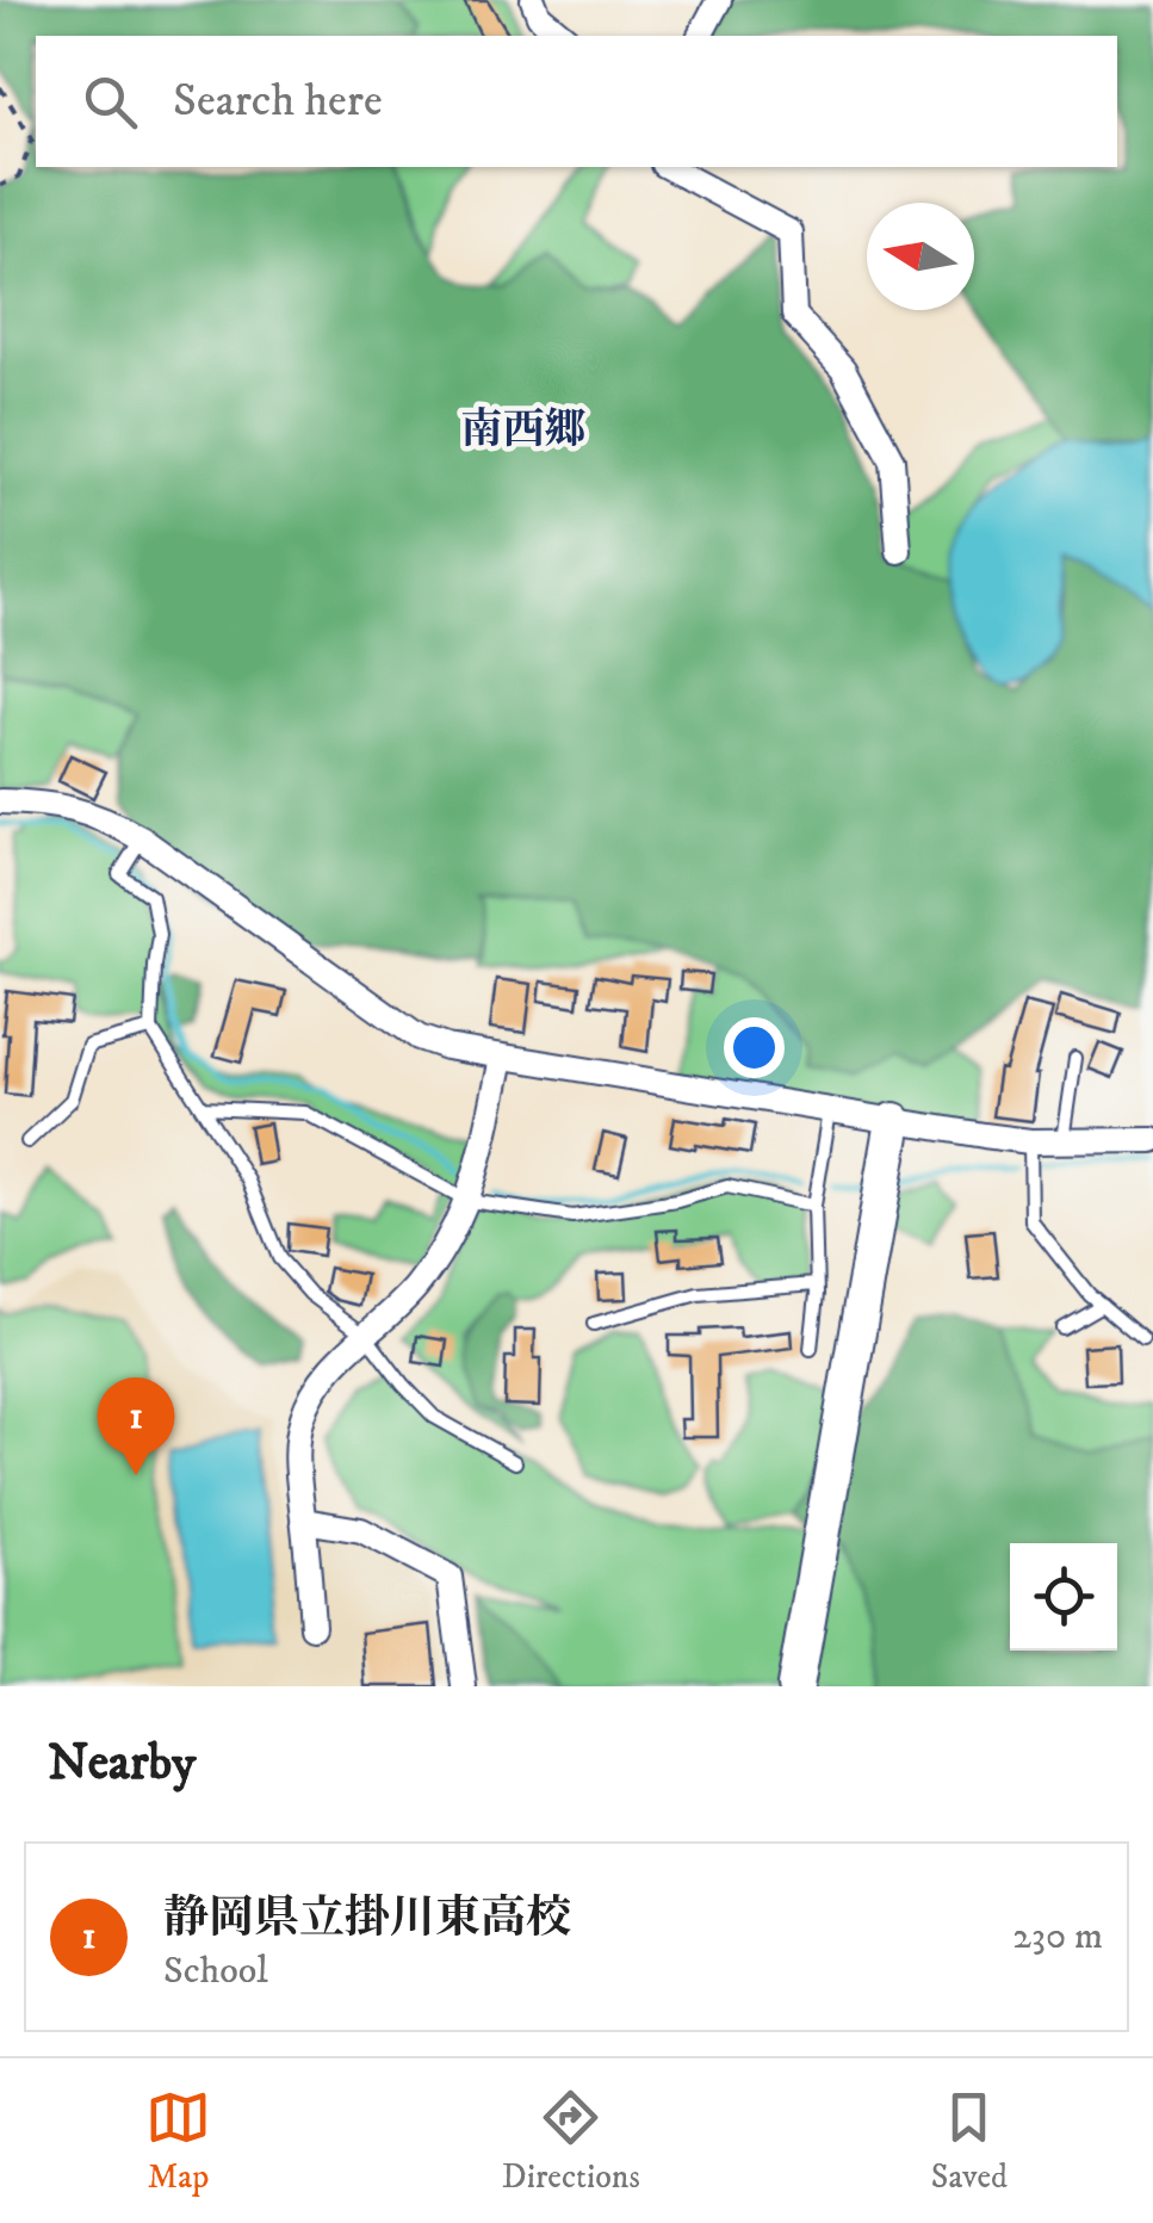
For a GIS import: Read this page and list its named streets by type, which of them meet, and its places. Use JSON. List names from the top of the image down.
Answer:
{
  "districts": ["南西郷"],
  "north": "left",
  "page": {
    "search": "Search here",
    "pins": "1",
    "heading": "Nearby",
    "list": [
      {
        "mark": "1",
        "name": "静岡県立掛川東高校",
        "note": "School",
        "value": "230 m"
      }
    ],
    "nav": ["Map", "Directions", "Saved"]
  }
}
